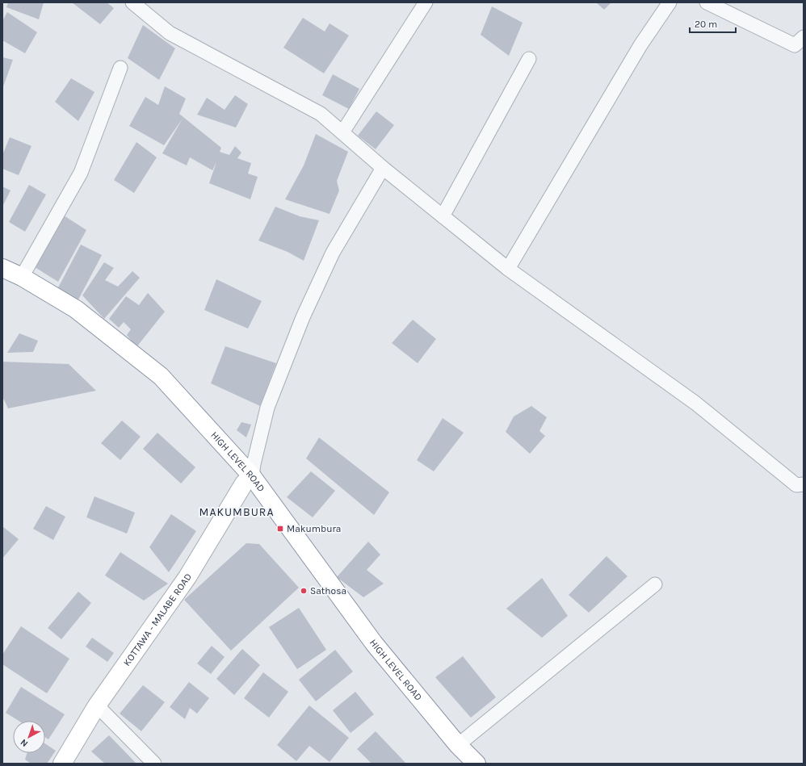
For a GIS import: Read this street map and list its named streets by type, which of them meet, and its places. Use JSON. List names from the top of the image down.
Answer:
{
  "streets": {
    "main road": ["HIGH LEVEL ROAD", "KOTTAWA - MALABE ROAD"]
  },
  "crossings": [
    ["HIGH LEVEL ROAD", "KOTTAWA - MALABE ROAD"]
  ],
  "districts": ["MAKUMBURA"],
  "places": {
    "transit": ["Makumbura"],
    "other": ["Sathosa"]
  },
  "scale_bar": "20 m",
  "north": "bottom left"
}
